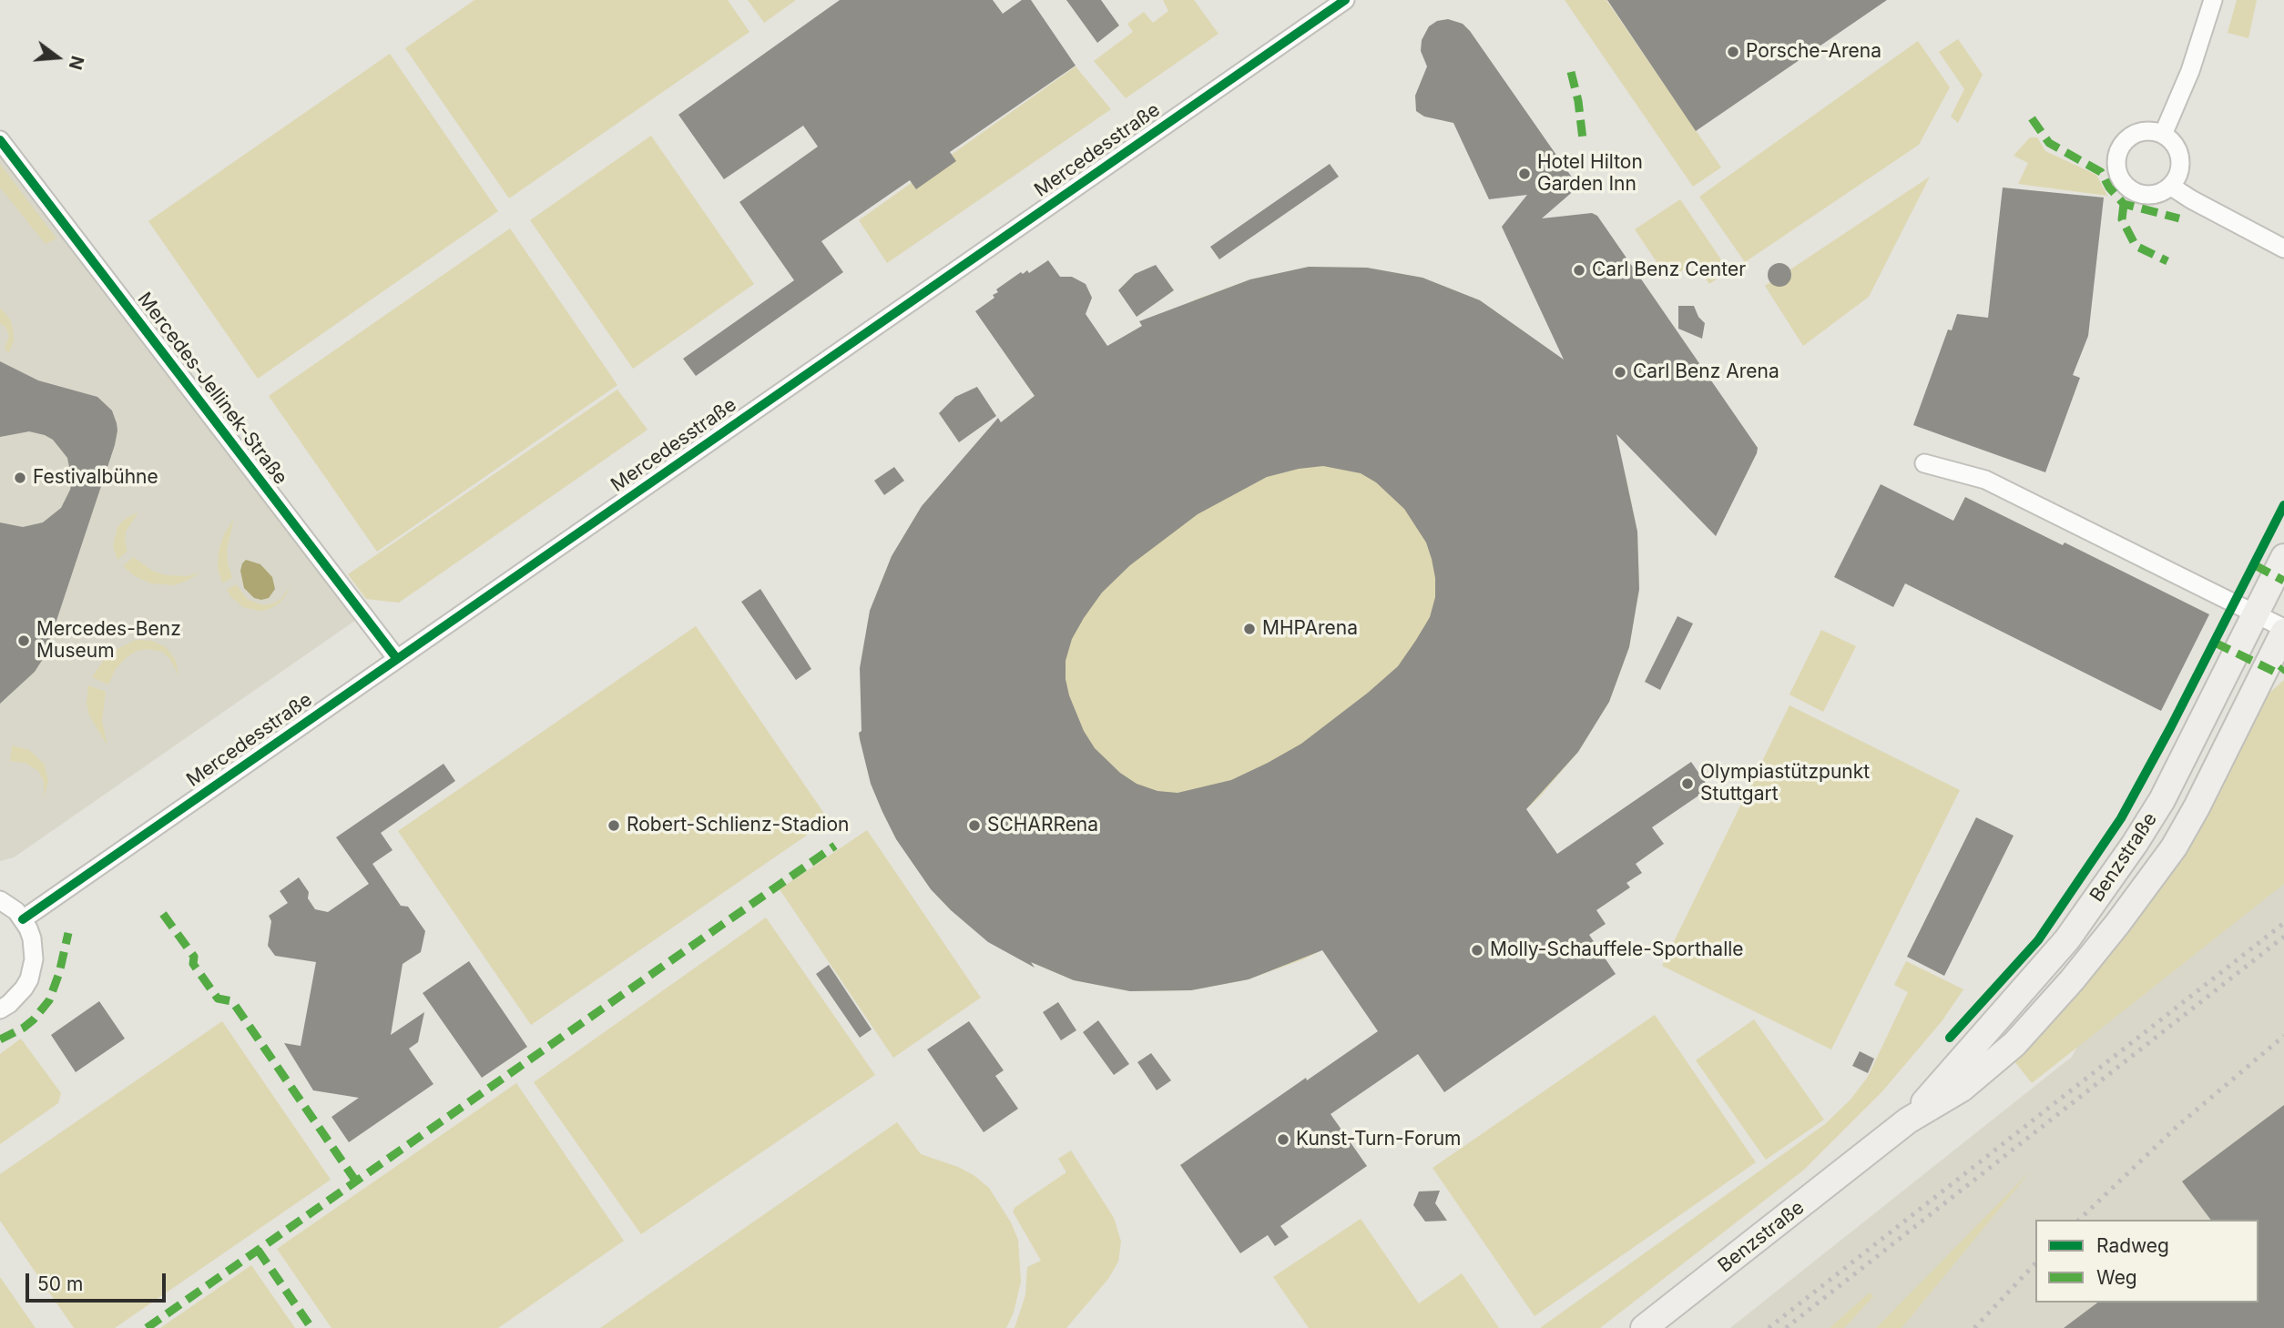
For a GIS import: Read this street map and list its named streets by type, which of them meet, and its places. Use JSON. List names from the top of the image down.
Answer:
{
  "streets": {
    "main road": ["Benzstraße"],
    "street": ["Mercedesstraße", "Mercedes-Jellinek-Straße"]
  },
  "crossings": [
    ["Mercedesstraße", "Mercedes-Jellinek-Straße"]
  ],
  "places": [
    "Porsche-Arena",
    "Hotel Hilton Garden Inn",
    "Carl Benz Center",
    "Carl Benz Arena",
    "Festivalbühne",
    "MHPArena",
    "Mercedes-Benz Museum",
    "Olympiastützpunkt Stuttgart",
    "Robert-Schlienz-Stadion",
    "SCHARRena",
    "Molly-Schauffele-Sporthalle",
    "Kunst-Turn-Forum"
  ],
  "legend": ["Radweg", "Weg"],
  "scale_bar": "50 m",
  "north": "right"
}
